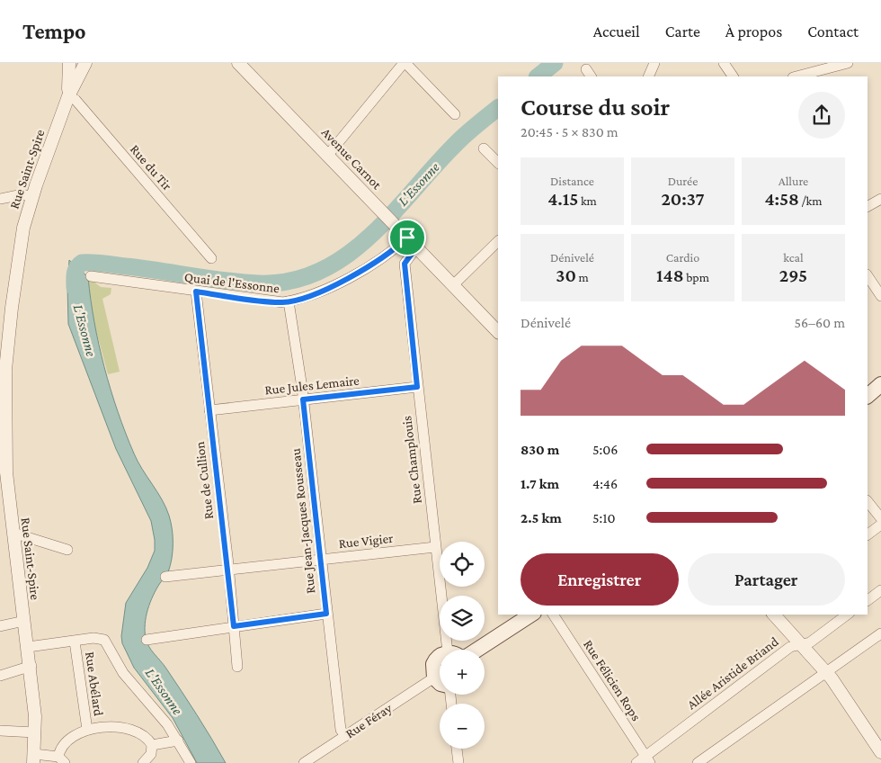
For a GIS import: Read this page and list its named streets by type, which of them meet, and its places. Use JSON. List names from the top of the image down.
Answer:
{
  "streets": {
    "street": [
      "Avenue Carnot",
      "Rue du Tir",
      "Rue Saint-Spire",
      "Quai de l'Essonne",
      "Rue Jules Lemaire",
      "Rue Champlouis",
      "Rue de Cullion",
      "Rue Jean-Jacques Rousseau",
      "Rue Vigier",
      "Allée Aristide Briand",
      "Rue Félicien Rops",
      "Rue Abélard",
      "Rue Féray"
    ]
  },
  "crossings": [
    ["Avenue Carnot", "Quai de l'Essonne"],
    ["Avenue Carnot", "Rue Champlouis"],
    ["Rue du Tir", "Rue Saint-Spire"],
    ["Quai de l'Essonne", "Rue Champlouis"],
    ["Quai de l'Essonne", "Rue de Cullion"],
    ["Quai de l'Essonne", "Rue Jean-Jacques Rousseau"],
    ["Rue Jules Lemaire", "Rue Champlouis"],
    ["Rue Jules Lemaire", "Rue de Cullion"],
    ["Rue Jules Lemaire", "Rue Jean-Jacques Rousseau"],
    ["Rue Champlouis", "Rue Vigier"],
    ["Rue de Cullion", "Rue Vigier"],
    ["Rue Jean-Jacques Rousseau", "Rue Vigier"],
    ["Rue Jean-Jacques Rousseau", "Rue Féray"],
    ["Allée Aristide Briand", "Rue Félicien Rops"]
  ],
  "water": ["L'Essonne"],
  "page": {
    "header": "Tempo",
    "nav": [
      "Accueil",
      "Carte",
      "À propos",
      "Contact"
    ],
    "heading": ["Course du soir", "20:45 · 5 × 830 m"],
    "stats": [
      ["Distance", "4.15 km"],
      ["Durée", "20:37"],
      ["Allure", "4:58 /km"],
      ["Dénivelé", "30 m"],
      ["Cardio", "148 bpm"],
      ["kcal", "295"]
    ],
    "chart": ["Dénivelé", "56–60 m"],
    "list": [
      {
        "name": "830 m",
        "note": "5:06"
      },
      {
        "name": "1.7 km",
        "note": "4:46"
      },
      {
        "name": "2.5 km",
        "note": "5:10"
      }
    ],
    "map_buttons": ["+", "−"],
    "buttons": ["Enregistrer", "Partager"]
  }
}
